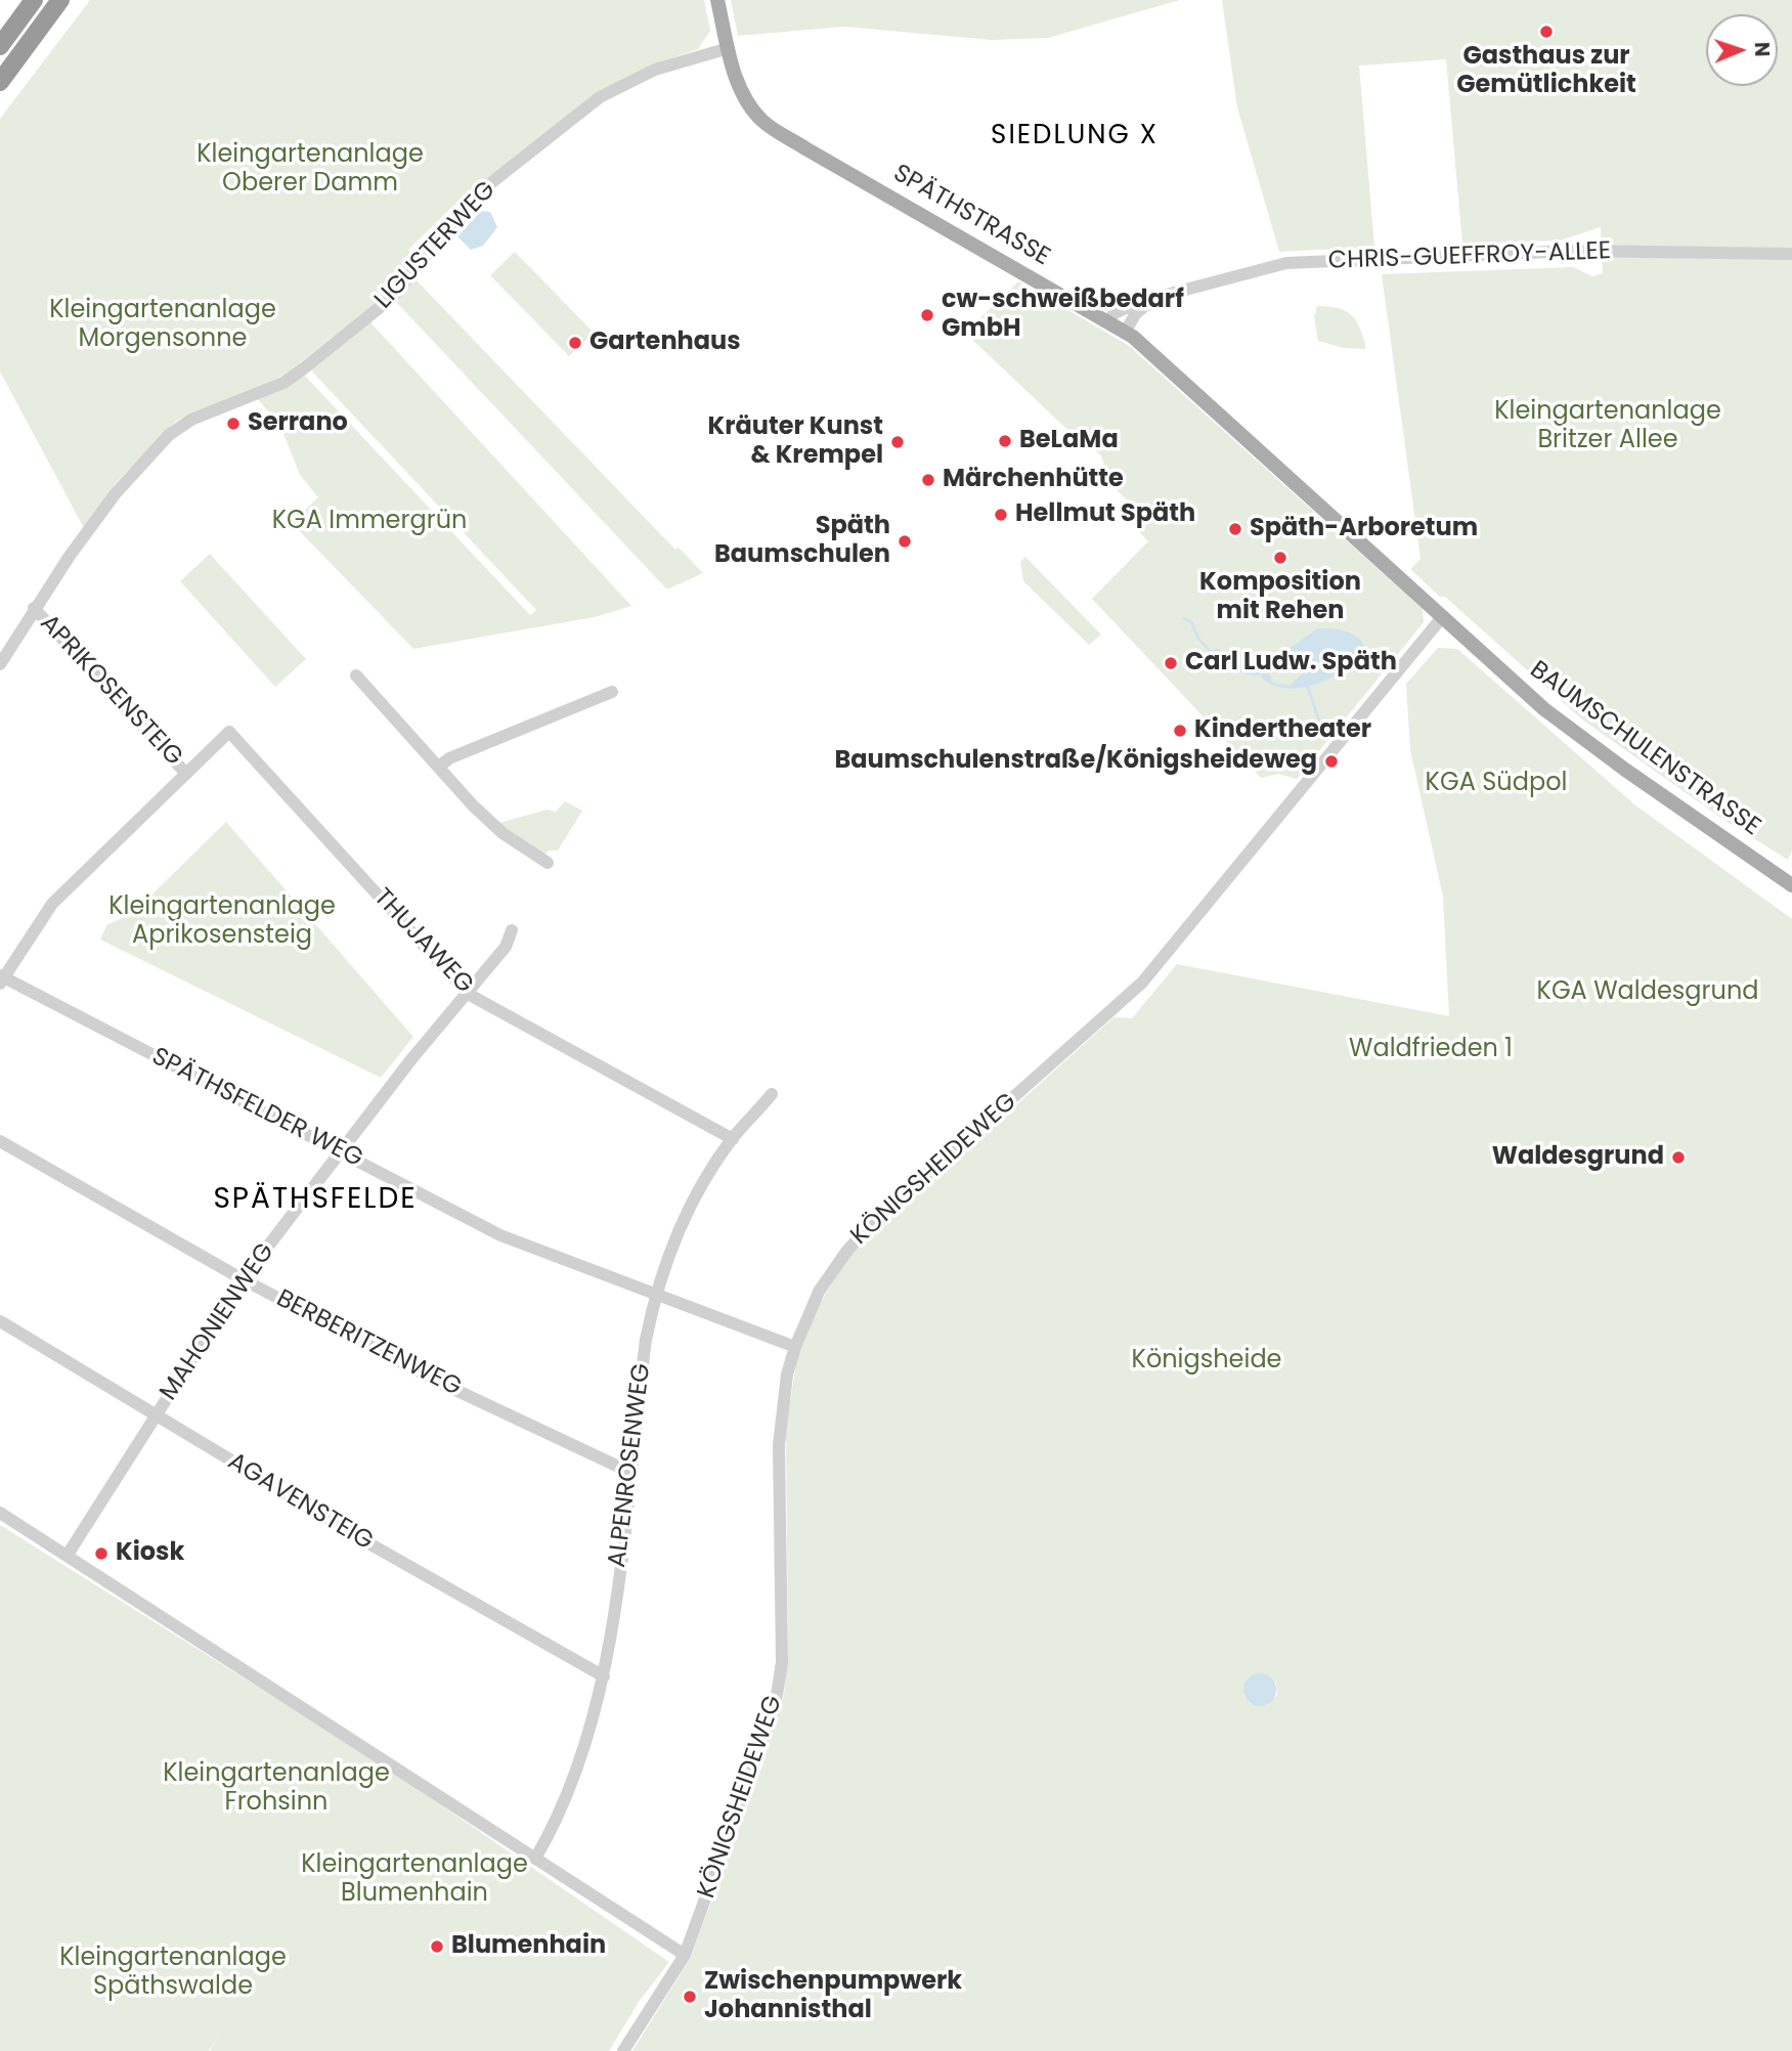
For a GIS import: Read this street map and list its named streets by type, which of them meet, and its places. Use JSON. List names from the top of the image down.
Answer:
{
  "streets": {
    "main road": ["SPÄTHSTRASSE", "BAUMSCHULENSTRASSE"],
    "street": [
      "LIGUSTERWEG",
      "CHRIS-GUEFFROY-ALLEE",
      "APRIKOSENSTEIG",
      "THUJAWEG",
      "SPÄTHSFELDER WEG",
      "KÖNIGSHEIDEWEG",
      "MAHONIENWEG",
      "BERBERITZENWEG",
      "ALPENROSENWEG",
      "AGAVENSTEIG"
    ]
  },
  "crossings": [
    ["SPÄTHSTRASSE", "LIGUSTERWEG"],
    ["SPÄTHSTRASSE", "CHRIS-GUEFFROY-ALLEE"],
    ["SPÄTHSTRASSE", "BAUMSCHULENSTRASSE"],
    ["SPÄTHSTRASSE", "KÖNIGSHEIDEWEG"],
    ["LIGUSTERWEG", "APRIKOSENSTEIG"],
    ["APRIKOSENSTEIG", "THUJAWEG"],
    ["APRIKOSENSTEIG", "SPÄTHSFELDER WEG"],
    ["BAUMSCHULENSTRASSE", "KÖNIGSHEIDEWEG"],
    ["THUJAWEG", "MAHONIENWEG"],
    ["THUJAWEG", "ALPENROSENWEG"],
    ["SPÄTHSFELDER WEG", "KÖNIGSHEIDEWEG"],
    ["SPÄTHSFELDER WEG", "MAHONIENWEG"],
    ["SPÄTHSFELDER WEG", "ALPENROSENWEG"],
    ["MAHONIENWEG", "BERBERITZENWEG"],
    ["MAHONIENWEG", "AGAVENSTEIG"],
    ["BERBERITZENWEG", "ALPENROSENWEG"],
    ["ALPENROSENWEG", "AGAVENSTEIG"]
  ],
  "districts": ["SIEDLUNG X", "SPÄTHSFELDE"],
  "parks": [
    "Kleingartenanlage Oberer Damm",
    "Kleingartenanlage Morgensonne",
    "Kleingartenanlage Britzer Allee",
    "KGA Immergrün",
    "KGA Südpol",
    "Kleingartenanlage Aprikosensteig",
    "KGA Waldesgrund",
    "Waldfrieden 1",
    "Königsheide",
    "Kleingartenanlage Frohsinn",
    "Kleingartenanlage Blumenhain",
    "Kleingartenanlage Späthswalde"
  ],
  "places": [
    "Gasthaus zur Gemütlichkeit",
    "cw-schweißbedarf GmbH",
    "Gartenhaus",
    "Serrano",
    "BeLaMa",
    "Kräuter Kunst & Krempel",
    "Märchenhütte",
    "Hellmut Späth",
    "Späth-Arboretum",
    "Späth Baumschulen",
    "Komposition mit Rehen",
    "Carl Ludw. Späth",
    "Kindertheater",
    "Baumschulenstraße/Königsheideweg",
    "Waldesgrund",
    "Kiosk",
    "Blumenhain",
    "Zwischenpumpwerk Johannisthal"
  ],
  "north": "right"
}
